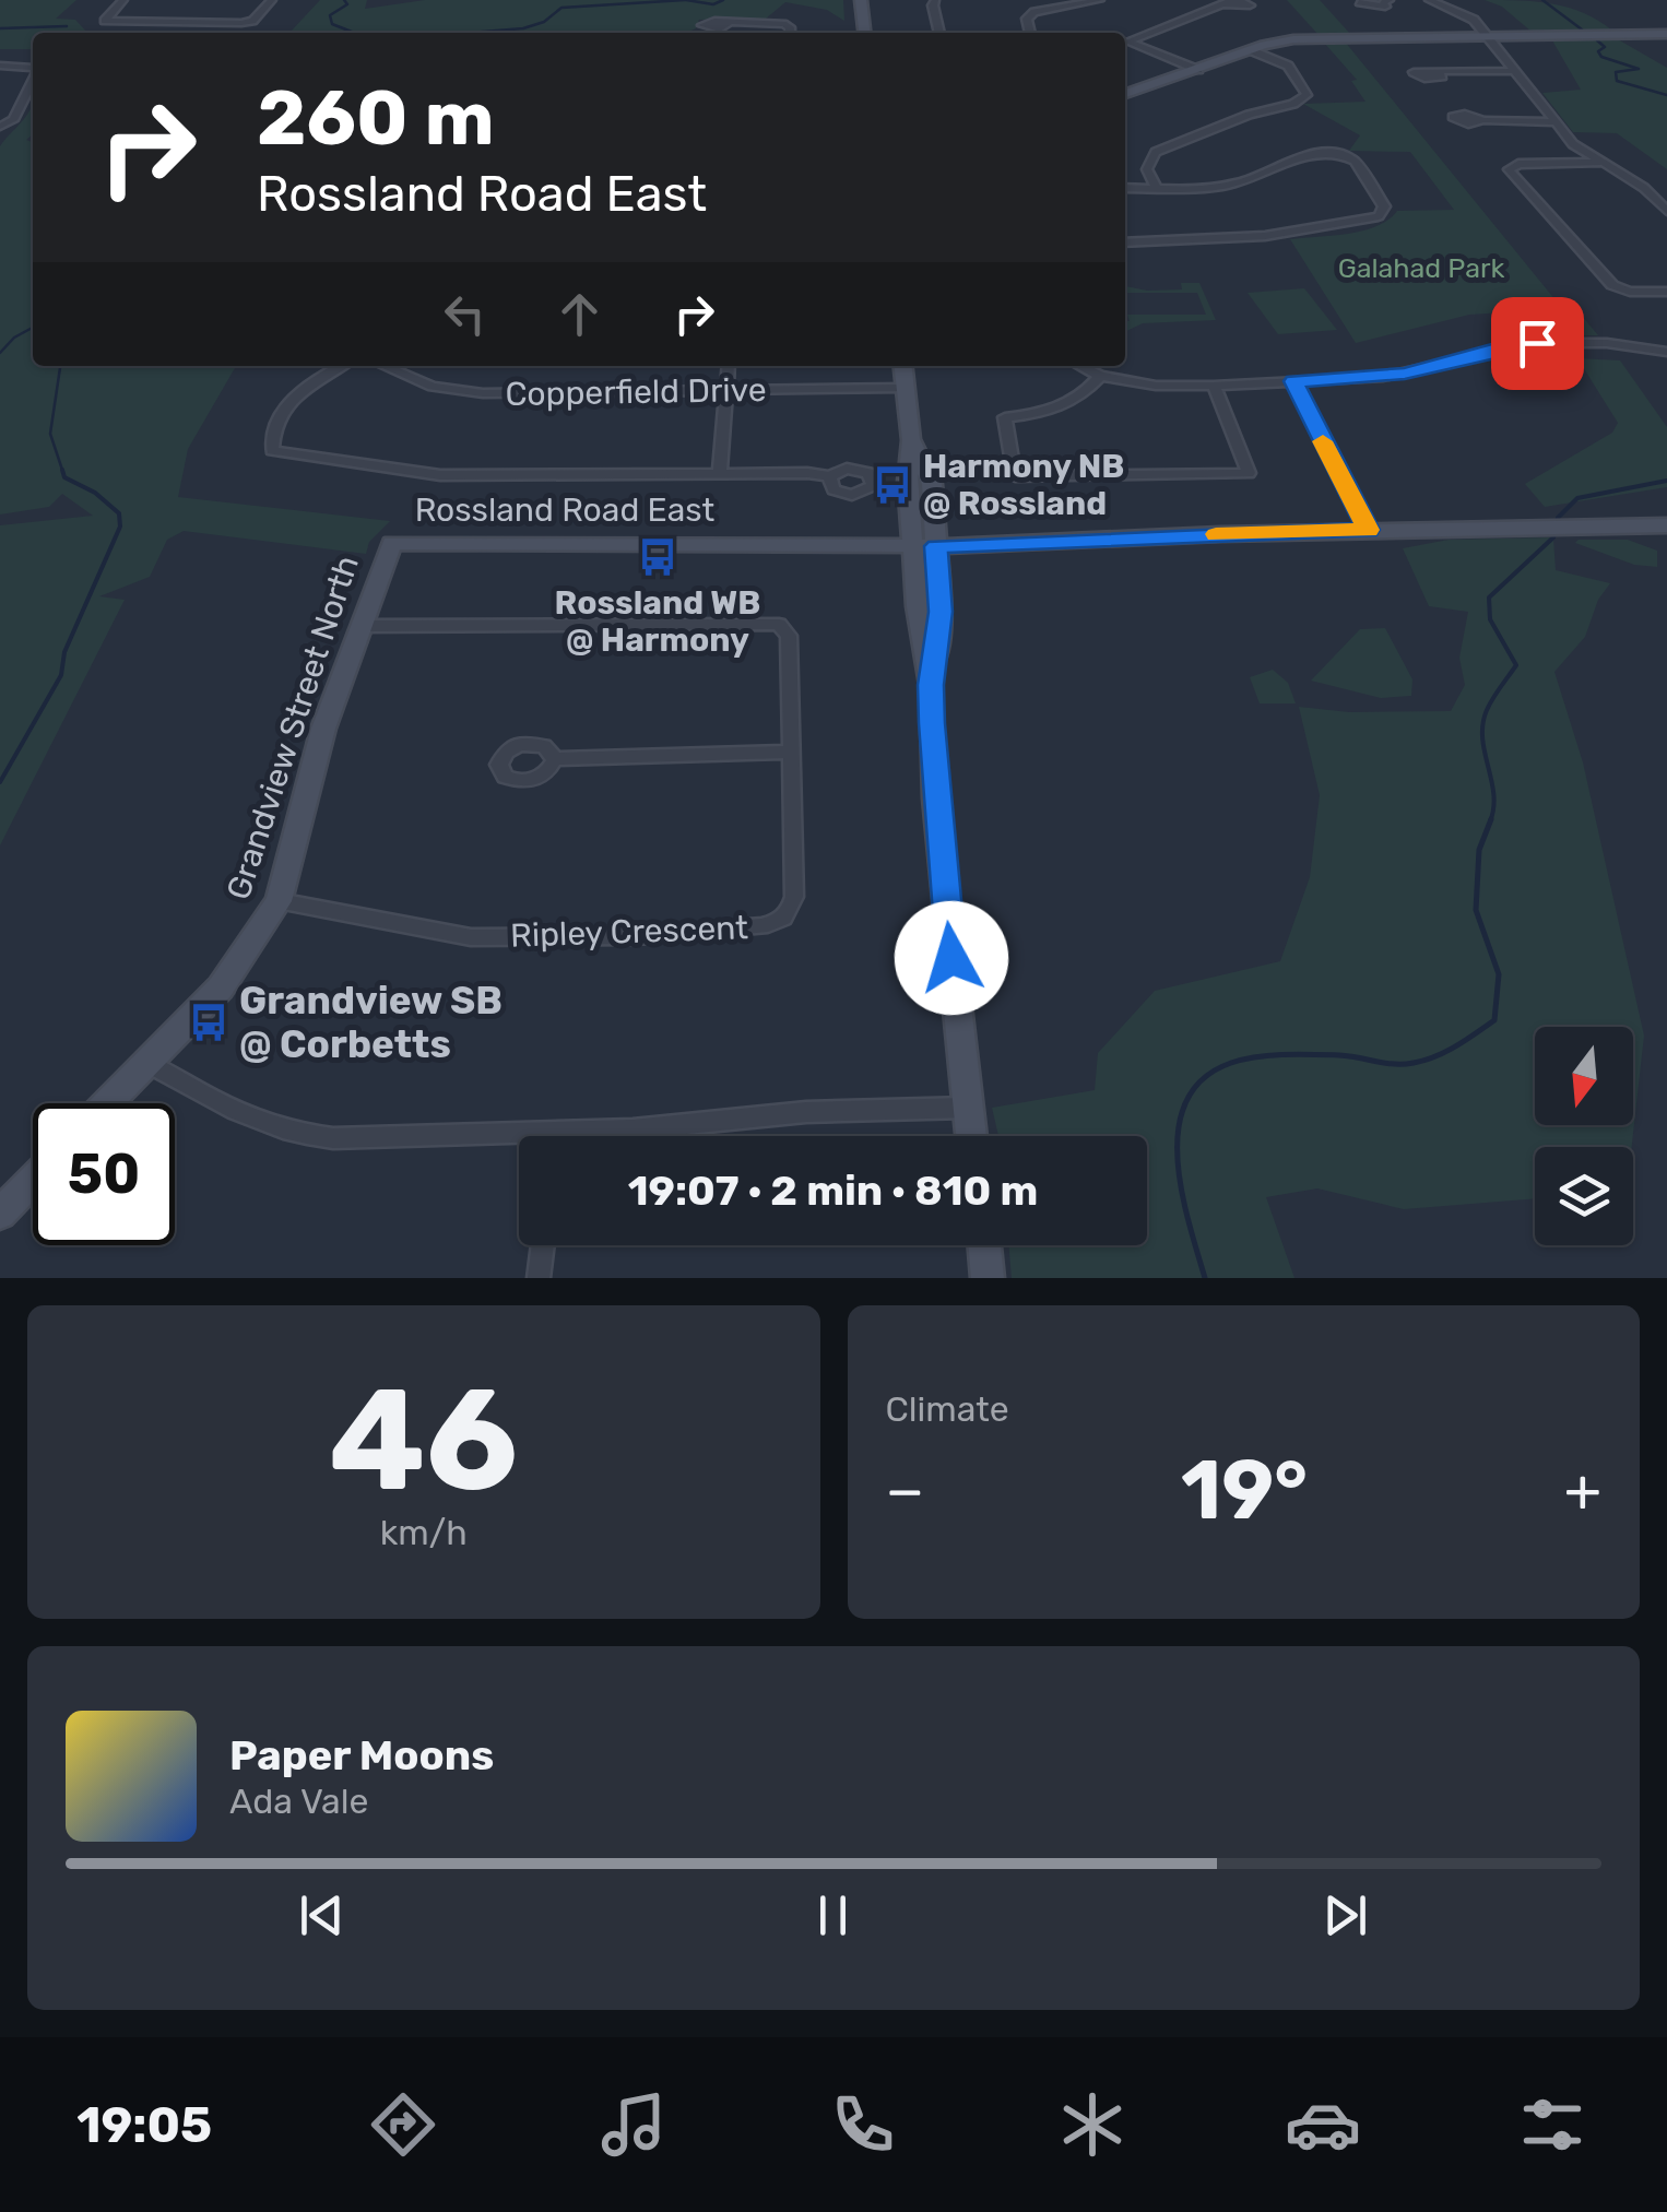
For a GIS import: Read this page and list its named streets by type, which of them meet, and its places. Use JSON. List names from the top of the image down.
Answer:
{
  "streets": {
    "street": [
      "Copperfield Drive",
      "Rossland Road East",
      "Grandview Street North",
      "Ripley Crescent"
    ]
  },
  "crossings": [
    ["Rossland Road East", "Grandview Street North"],
    ["Grandview Street North", "Ripley Crescent"]
  ],
  "parks": ["Galahad Park"],
  "places": {
    "bus stop": ["Harmony NB @ Rossland", "Rossland WB @ Harmony", "Grandview SB @ Corbetts"]
  },
  "north": "bottom",
  "page": {
    "turn": ["260 m", "Rossland Road East"],
    "limit": "50",
    "trip": "19:07 · 2 min · 810 m",
    "tile": [
      ["46", "km/h"],
      "Climate"
    ],
    "heat": ["−", "19°", "+"],
    "song": ["Paper Moons", "Ada Vale"],
    "tabs": "19:05"
  }
}
